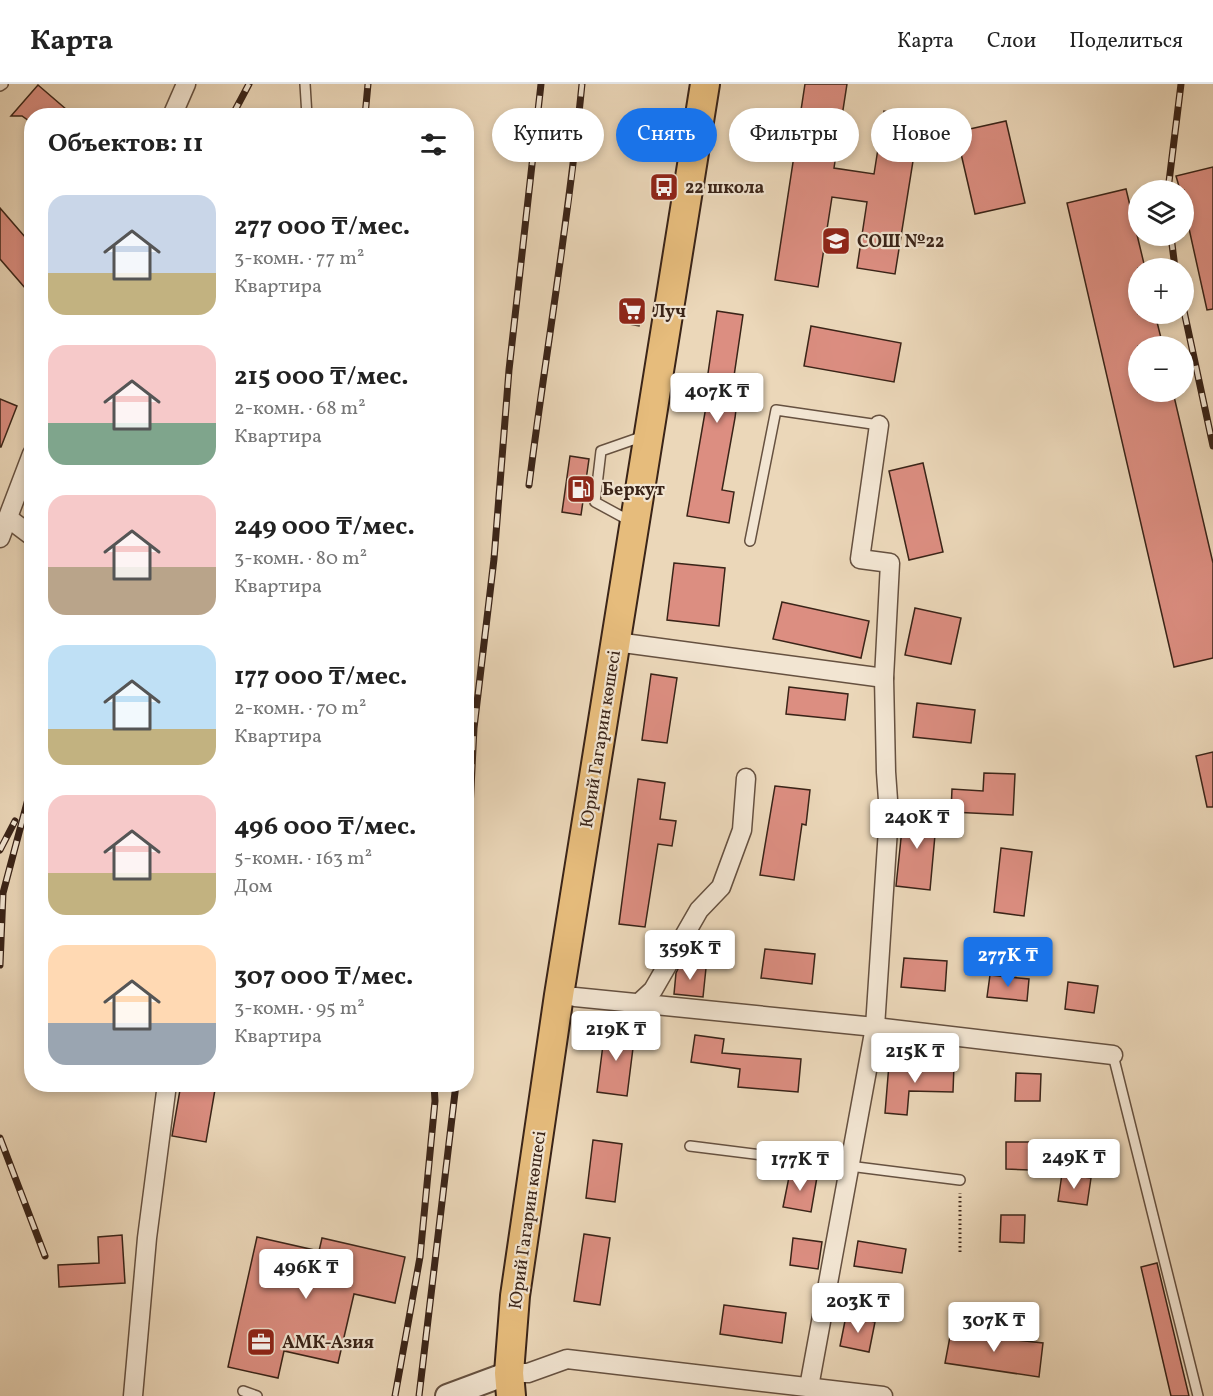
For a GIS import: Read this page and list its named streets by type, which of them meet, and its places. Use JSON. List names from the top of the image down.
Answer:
{
  "streets": {
    "main road": ["Юрий Гагарин көшесі"]
  },
  "places": {
    "bus stop": ["22 школа"],
    "school or university": ["СОШ №22"],
    "supermarket": ["Луч"],
    "fuel station": ["Беркут"],
    "office": ["АМК-Азия"]
  },
  "page": {
    "header": "Карта",
    "nav": ["Карта", "Слои", "Поделиться"],
    "chip": [
      "Купить",
      "Снять",
      "Фильтры",
      "Новое"
    ],
    "heading": "Объектов: 11",
    "map_buttons": ["+", "−"],
    "list": [
      {
        "name": "277 000 ₸/мес.",
        "note": "3-комн. · 77 m² · Квартира"
      },
      {
        "name": "215 000 ₸/мес.",
        "note": "2-комн. · 68 m² · Квартира"
      },
      {
        "name": "249 000 ₸/мес.",
        "note": "3-комн. · 80 m² · Квартира"
      },
      {
        "name": "177 000 ₸/мес.",
        "note": "2-комн. · 70 m² · Квартира"
      },
      {
        "name": "496 000 ₸/мес.",
        "note": "5-комн. · 163 m² · Дом"
      },
      {
        "name": "307 000 ₸/мес.",
        "note": "3-комн. · 95 m² · Квартира"
      }
    ],
    "price": [
      "407K ₸",
      "240K ₸",
      "359K ₸",
      "277K ₸",
      "219K ₸",
      "215K ₸",
      "249K ₸",
      "177K ₸",
      "496K ₸",
      "203K ₸",
      "307K ₸"
    ]
  }
}
